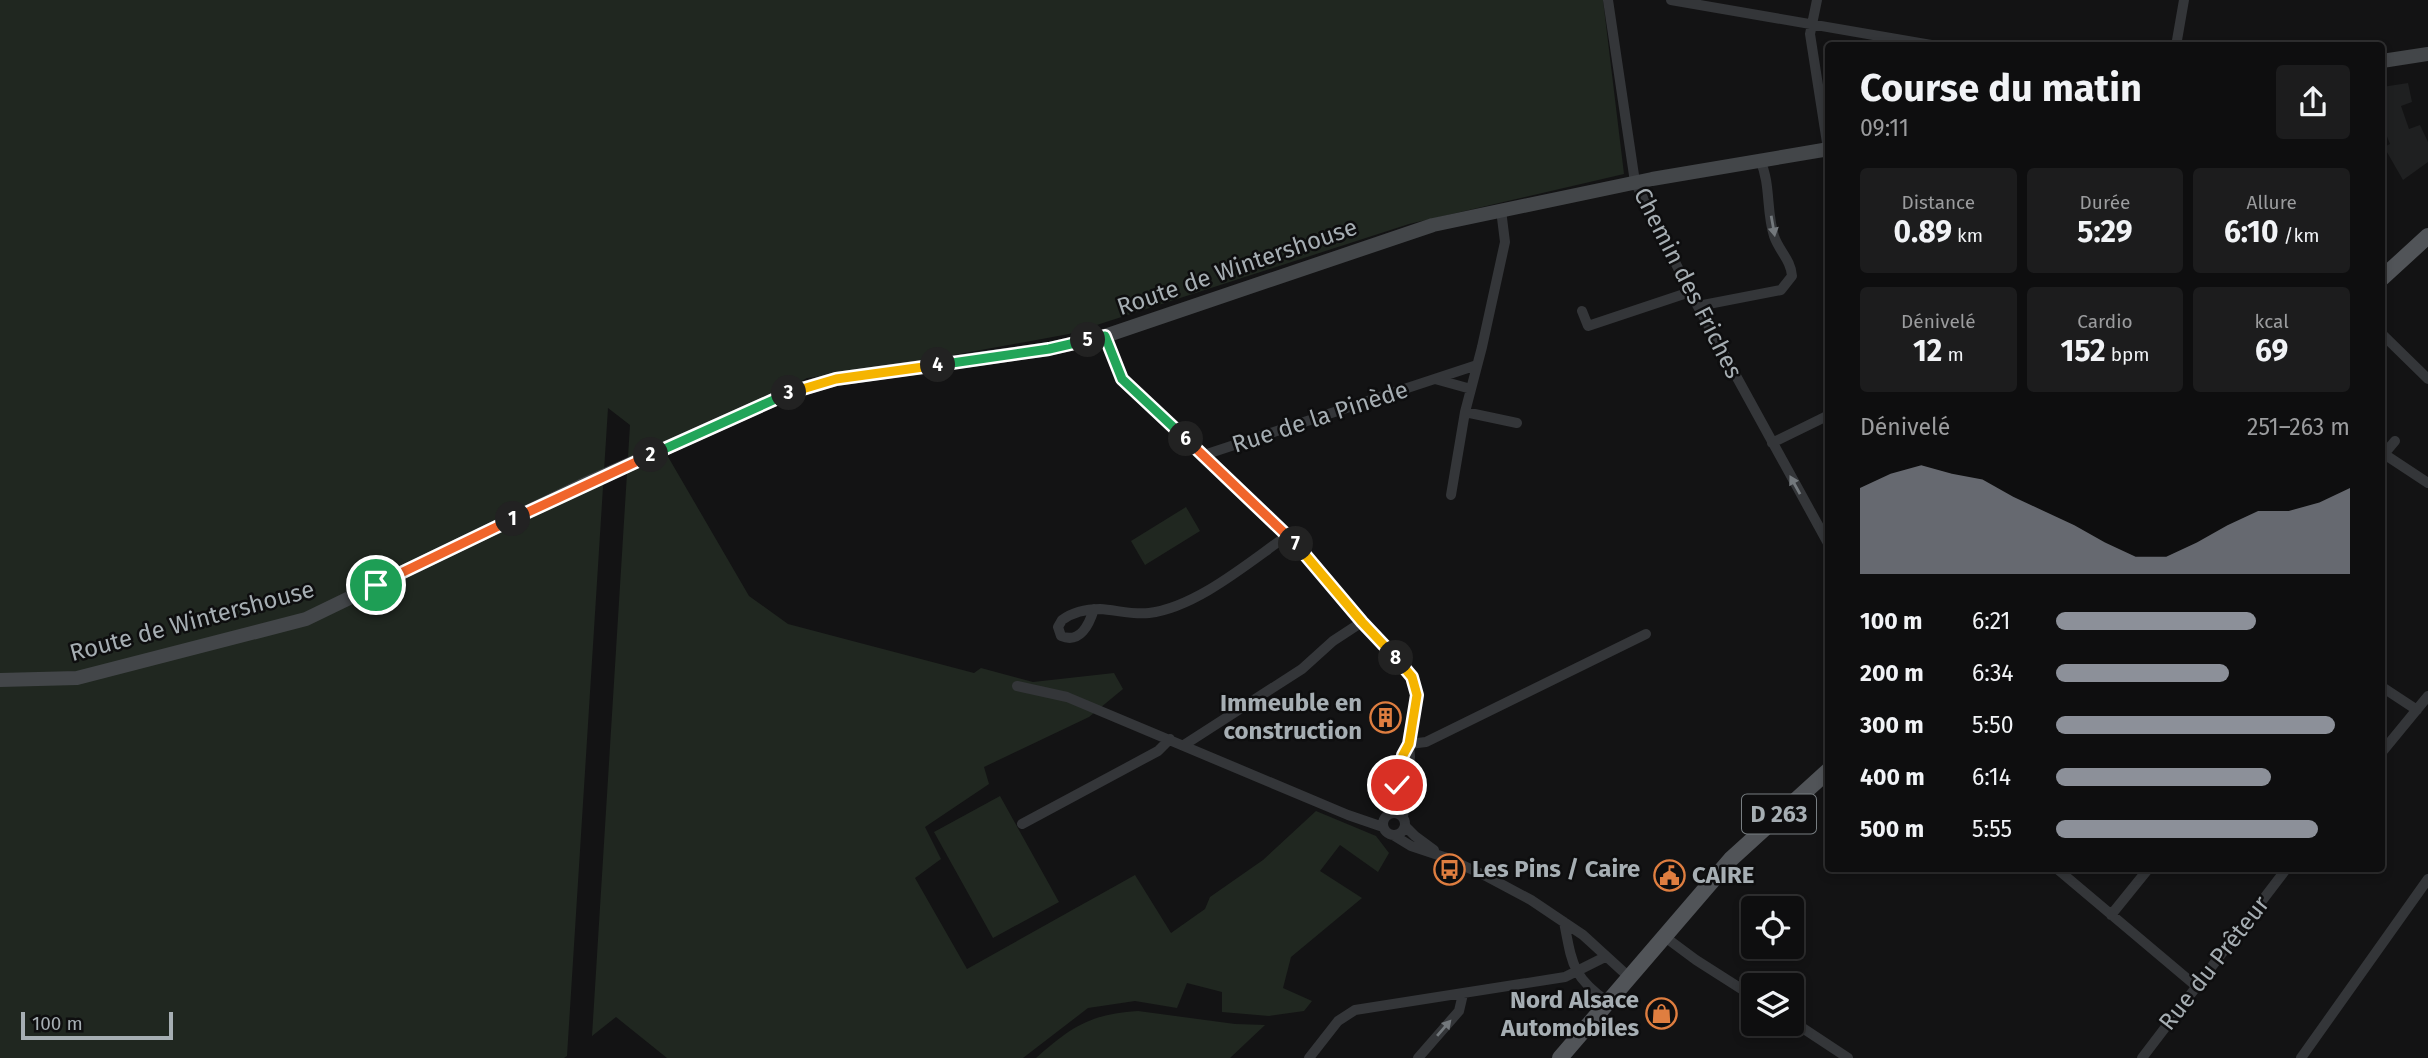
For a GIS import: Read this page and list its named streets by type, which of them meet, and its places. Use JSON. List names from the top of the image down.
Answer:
{
  "streets": {
    "main road": ["D 263"],
    "street": [
      "Route de Wintershouse",
      "Chemin des Friches",
      "Rue de la Pinède",
      "Rue du Prêteur"
    ]
  },
  "crossings": [
    ["Route de Wintershouse", "Chemin des Friches"]
  ],
  "places": {
    "building": ["Immeuble en construction"],
    "bus stop": ["Les Pins / Caire"],
    "public building": ["CAIRE"],
    "shop": ["Nord Alsace Automobiles"]
  },
  "scale_bar": "100 m",
  "page": {
    "heading": ["Course du matin", "09:11"],
    "stats": [
      ["Distance", "0.89 km"],
      ["Durée", "5:29"],
      ["Allure", "6:10 /km"],
      ["Dénivelé", "12 m"],
      ["Cardio", "152 bpm"],
      ["kcal", "69"]
    ],
    "pins": [
      "5",
      "4",
      "3",
      "6",
      "2",
      "1",
      "7",
      "8"
    ],
    "chart": ["Dénivelé", "251–263 m"],
    "list": [
      {
        "name": "100 m",
        "note": "6:21"
      },
      {
        "name": "200 m",
        "note": "6:34"
      },
      {
        "name": "300 m",
        "note": "5:50"
      },
      {
        "name": "400 m",
        "note": "6:14"
      },
      {
        "name": "500 m",
        "note": "5:55"
      }
    ],
    "scale": "100 m"
  }
}
